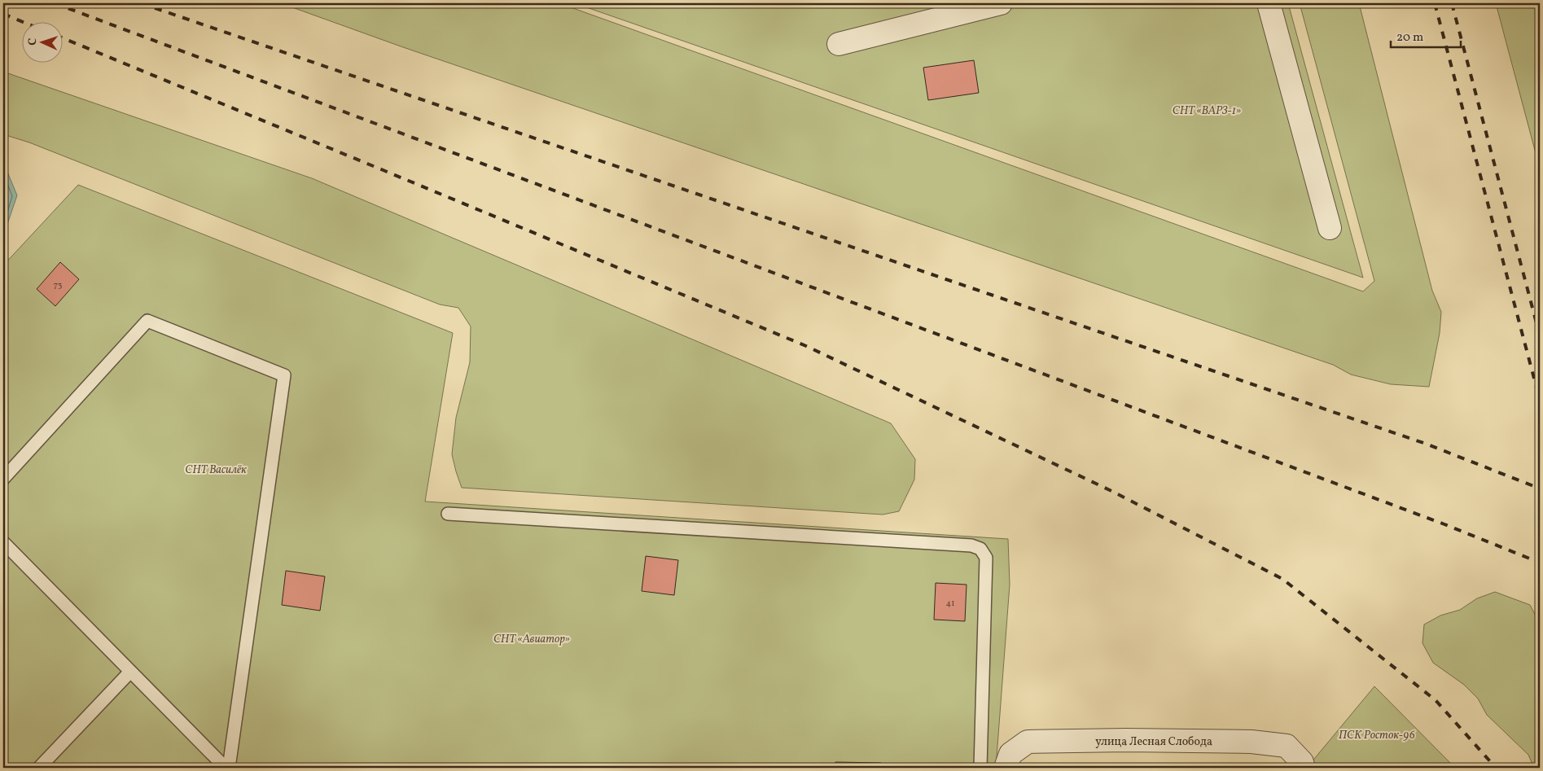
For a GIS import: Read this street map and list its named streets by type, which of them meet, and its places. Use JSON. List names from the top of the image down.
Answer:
{
  "streets": {
    "street": ["улица Лесная Слобода"]
  },
  "parks": [
    "СНТ «ВАРЗ-1»",
    "СНТ Василёк",
    "СНТ «Авиатор»",
    "ПСК Росток-96"
  ],
  "house_numbers": ["73", "41"],
  "scale_bar": "20 m",
  "north": "left"
}
